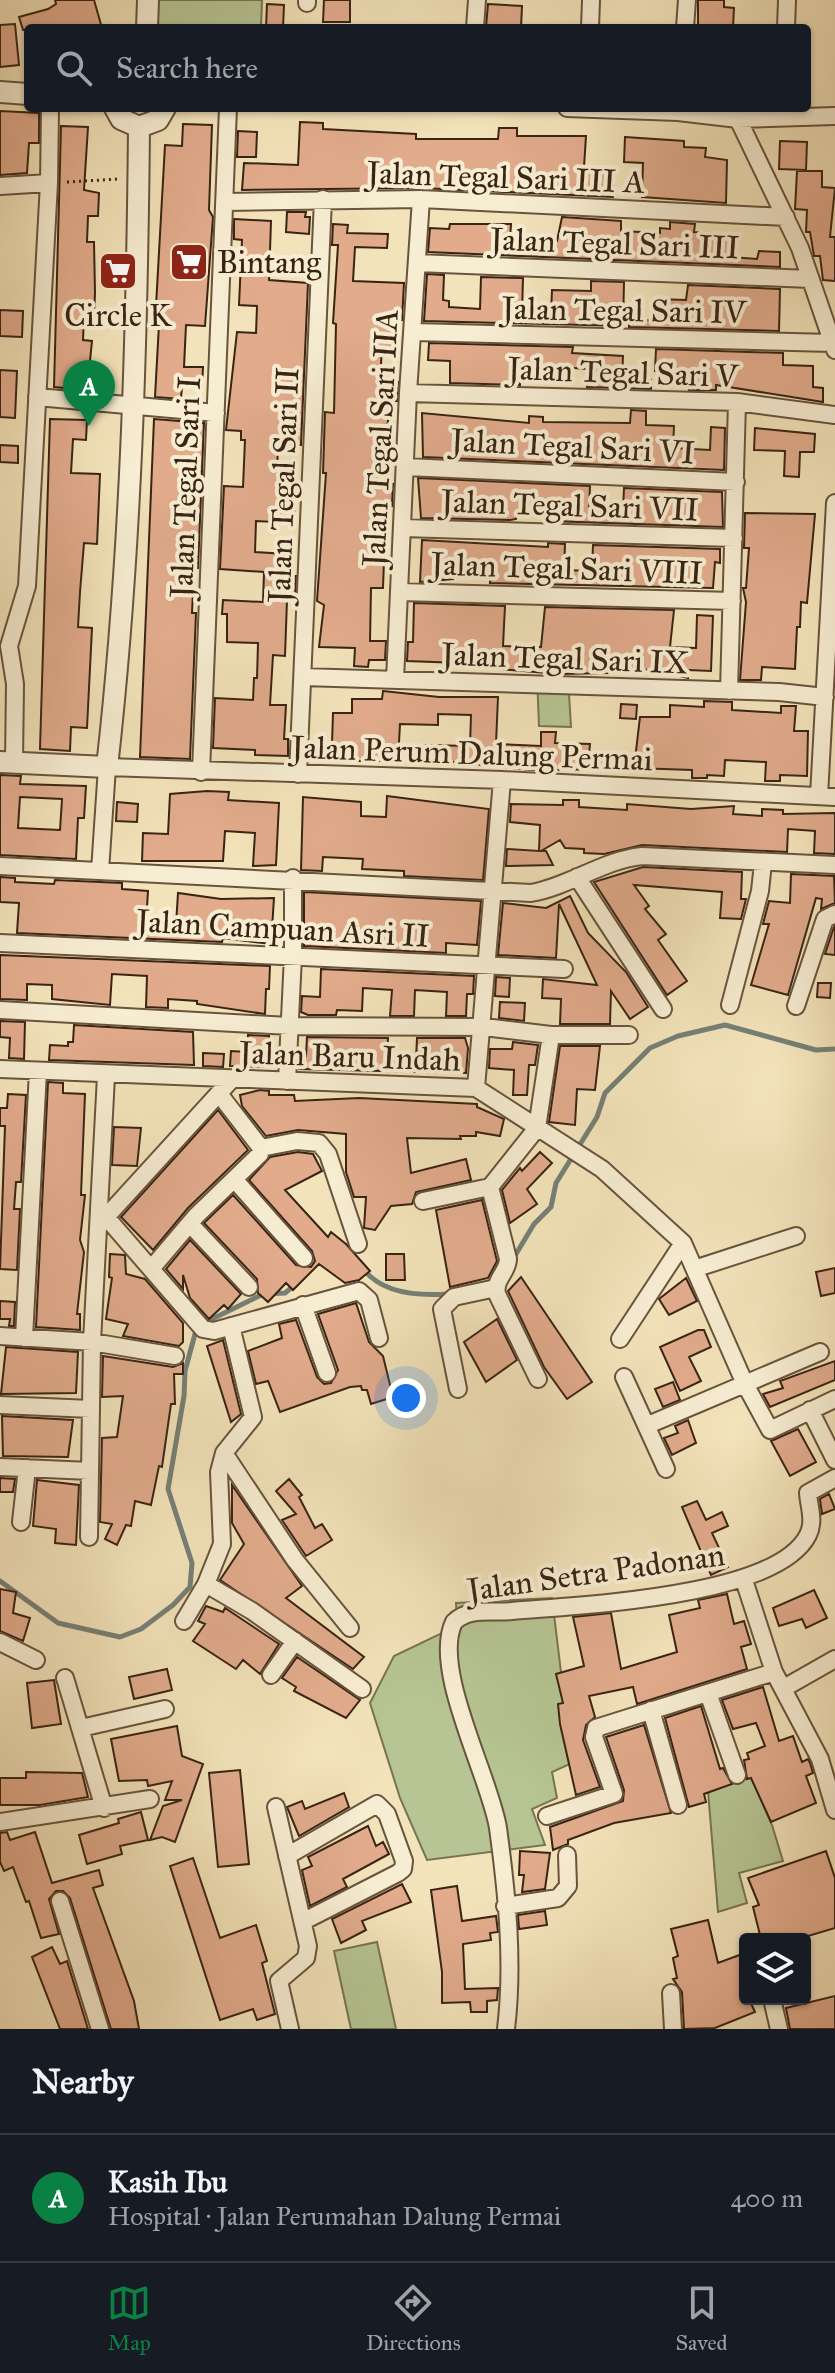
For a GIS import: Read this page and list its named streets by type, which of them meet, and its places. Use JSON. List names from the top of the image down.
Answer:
{
  "streets": {
    "street": [
      "Jalan Tegal Sari III A",
      "Jalan Tegal Sari III",
      "Jalan Tegal Sari IV",
      "Jalan Tegal Sari V",
      "Jalan Tegal Sari IIA",
      "Jalan Tegal Sari VI",
      "Jalan Tegal Sari II",
      "Jalan Tegal Sari I",
      "Jalan Tegal Sari VII",
      "Jalan Tegal Sari VIII",
      "Jalan Tegal Sari IX",
      "Jalan Perum Dalung Permai",
      "Jalan Campuan Asri II",
      "Jalan Baru Indah",
      "Jalan Setra Padonan"
    ]
  },
  "crossings": [
    ["Jalan Tegal Sari III A", "Jalan Tegal Sari IIA"],
    ["Jalan Tegal Sari III A", "Jalan Tegal Sari II"],
    ["Jalan Tegal Sari III A", "Jalan Tegal Sari I"],
    ["Jalan Tegal Sari III", "Jalan Tegal Sari IIA"],
    ["Jalan Tegal Sari IV", "Jalan Tegal Sari IIA"],
    ["Jalan Tegal Sari V", "Jalan Tegal Sari IIA"],
    ["Jalan Tegal Sari IIA", "Jalan Tegal Sari VI"],
    ["Jalan Tegal Sari IIA", "Jalan Tegal Sari VII"],
    ["Jalan Tegal Sari IIA", "Jalan Tegal Sari VIII"],
    ["Jalan Tegal Sari IIA", "Jalan Tegal Sari IX"],
    ["Jalan Tegal Sari II", "Jalan Tegal Sari IX"],
    ["Jalan Tegal Sari II", "Jalan Perum Dalung Permai"],
    ["Jalan Tegal Sari I", "Jalan Perum Dalung Permai"]
  ],
  "places": {
    "supermarket": ["Bintang", "Circle K"]
  },
  "page": {
    "search": "Search here",
    "pins": "A",
    "heading": "Nearby",
    "list": [
      {
        "mark": "A",
        "name": "Kasih Ibu",
        "note": "Hospital · Jalan Perumahan Dalung Permai",
        "value": "400 m"
      }
    ],
    "nav": ["Map", "Directions", "Saved"]
  }
}
